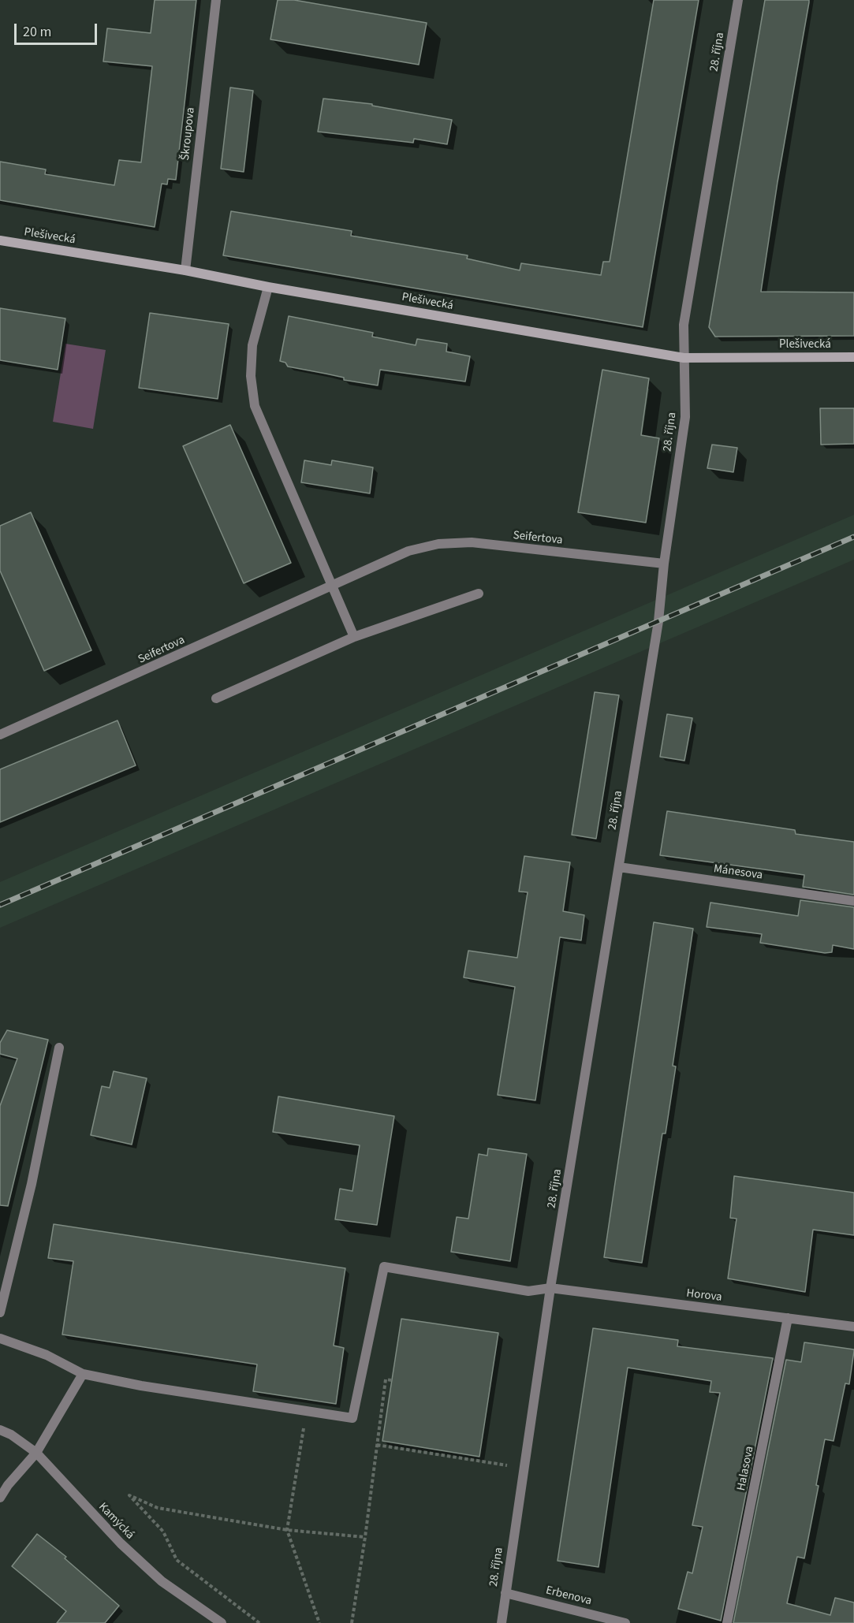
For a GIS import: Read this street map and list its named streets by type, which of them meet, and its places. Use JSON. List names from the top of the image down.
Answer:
{
  "streets": {
    "street": [
      "28. října",
      "Škroupova",
      "Plešivecká",
      "Seifertova",
      "Mánesova",
      "Horova",
      "Halasova",
      "Kamýcká",
      "Erbenova"
    ]
  },
  "crossings": [
    ["28. října", "Plešivecká"],
    ["28. října", "Seifertova"],
    ["28. října", "Mánesova"],
    ["28. října", "Horova"],
    ["28. října", "Erbenova"],
    ["Škroupova", "Plešivecká"],
    ["Horova", "Halasova"]
  ],
  "scale_bar": "20 m"
}
